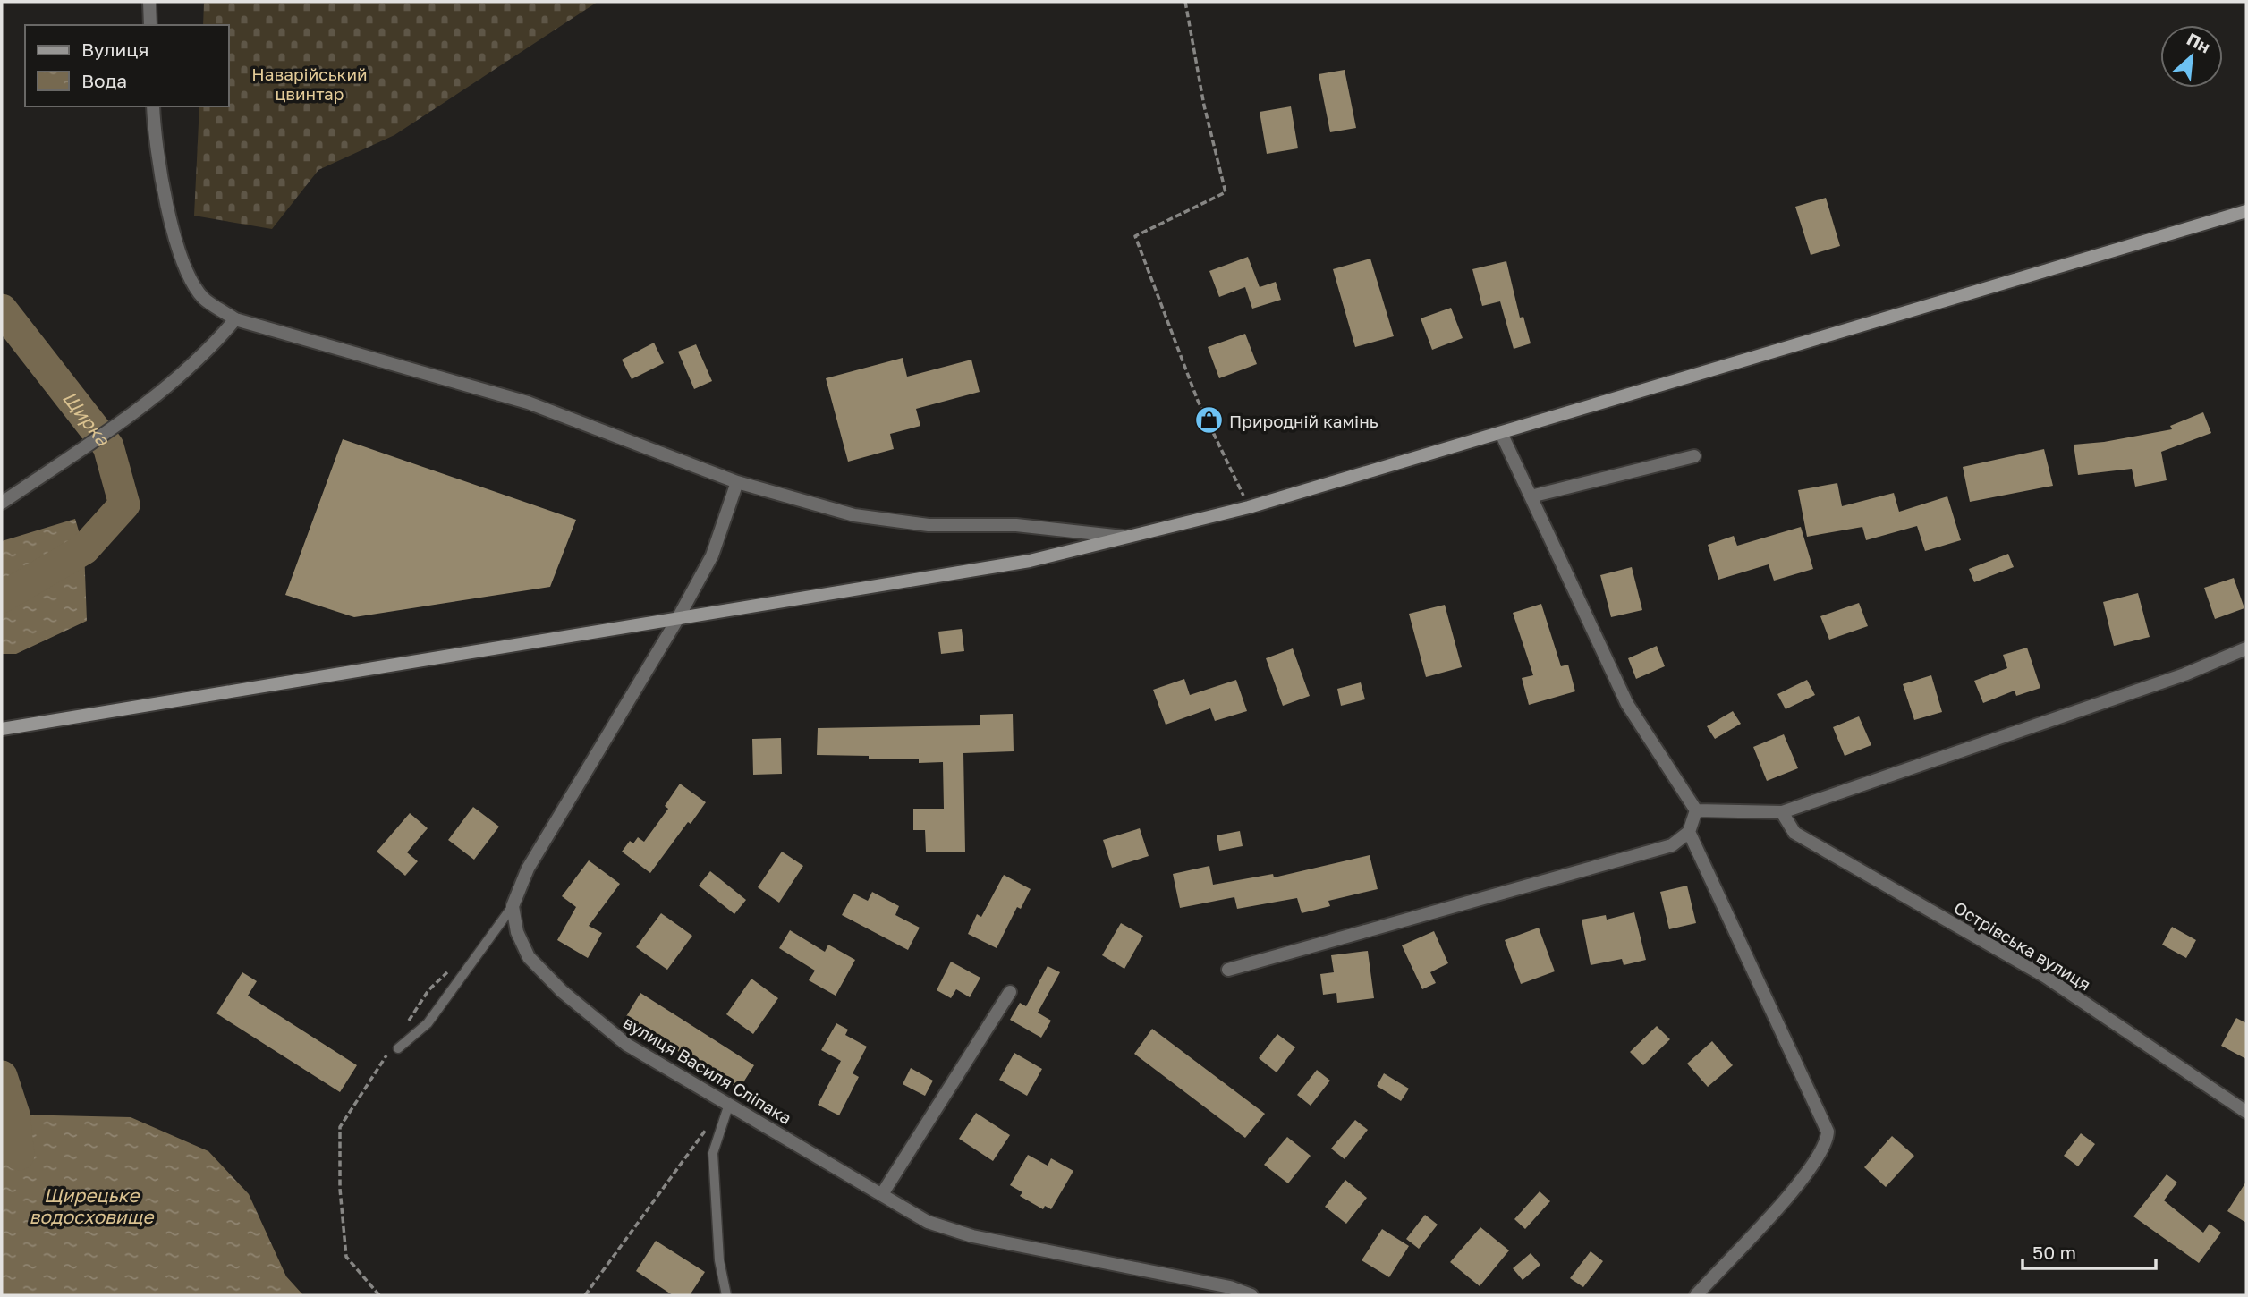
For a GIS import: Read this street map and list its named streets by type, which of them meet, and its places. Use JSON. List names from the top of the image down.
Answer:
{
  "streets": {
    "street": ["Острівська вулиця", "вулиця Василя Сліпака"]
  },
  "water": ["Щирка", "Щирецьке водосховище"],
  "parks": ["Наварійський цвинтар"],
  "places": {
    "shop": ["Природній камінь"]
  },
  "legend": ["Вулиця", "Вода"],
  "scale_bar": "50 m",
  "north": "top right"
}
